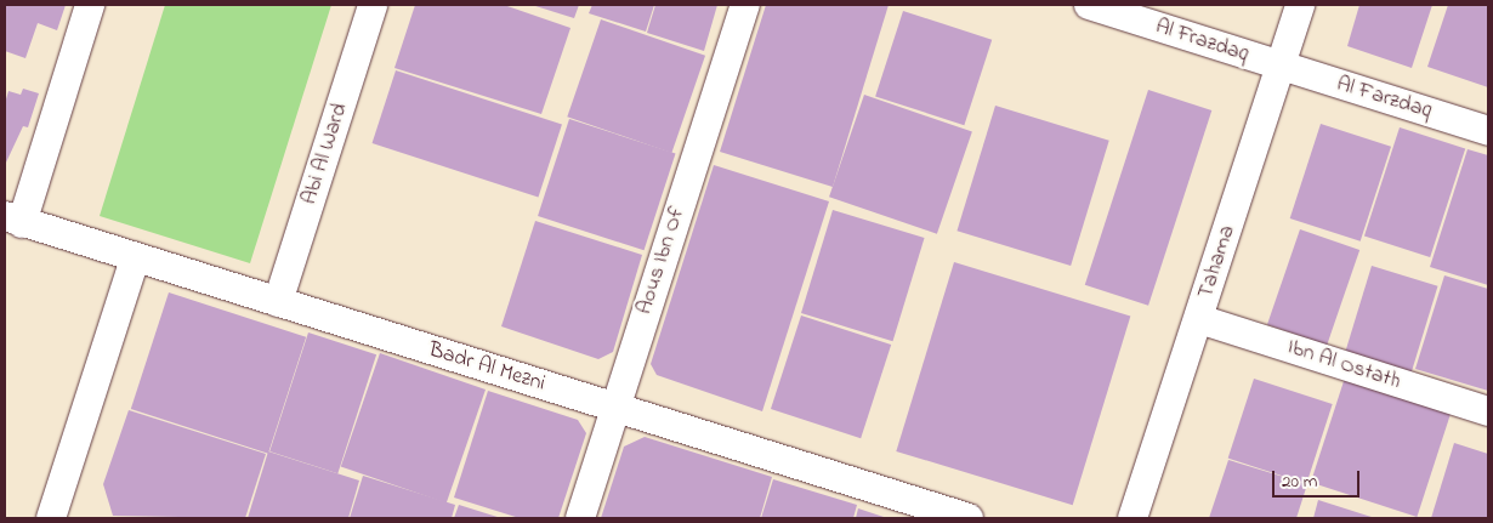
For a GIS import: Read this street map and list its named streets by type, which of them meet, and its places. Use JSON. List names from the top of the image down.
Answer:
{
  "streets": {
    "street": [
      "Al Frazdaq",
      "Al Farzdaq",
      "Abi Al Ward",
      "Aous Ibn Of",
      "Tahama",
      "Ibn Al Ostath",
      "Badr Al Mezni"
    ]
  },
  "crossings": [
    ["Al Frazdaq", "Al Farzdaq"],
    ["Al Frazdaq", "Tahama"],
    ["Al Farzdaq", "Tahama"],
    ["Abi Al Ward", "Badr Al Mezni"],
    ["Aous Ibn Of", "Badr Al Mezni"],
    ["Tahama", "Ibn Al Ostath"]
  ],
  "scale_bar": "20 m"
}
